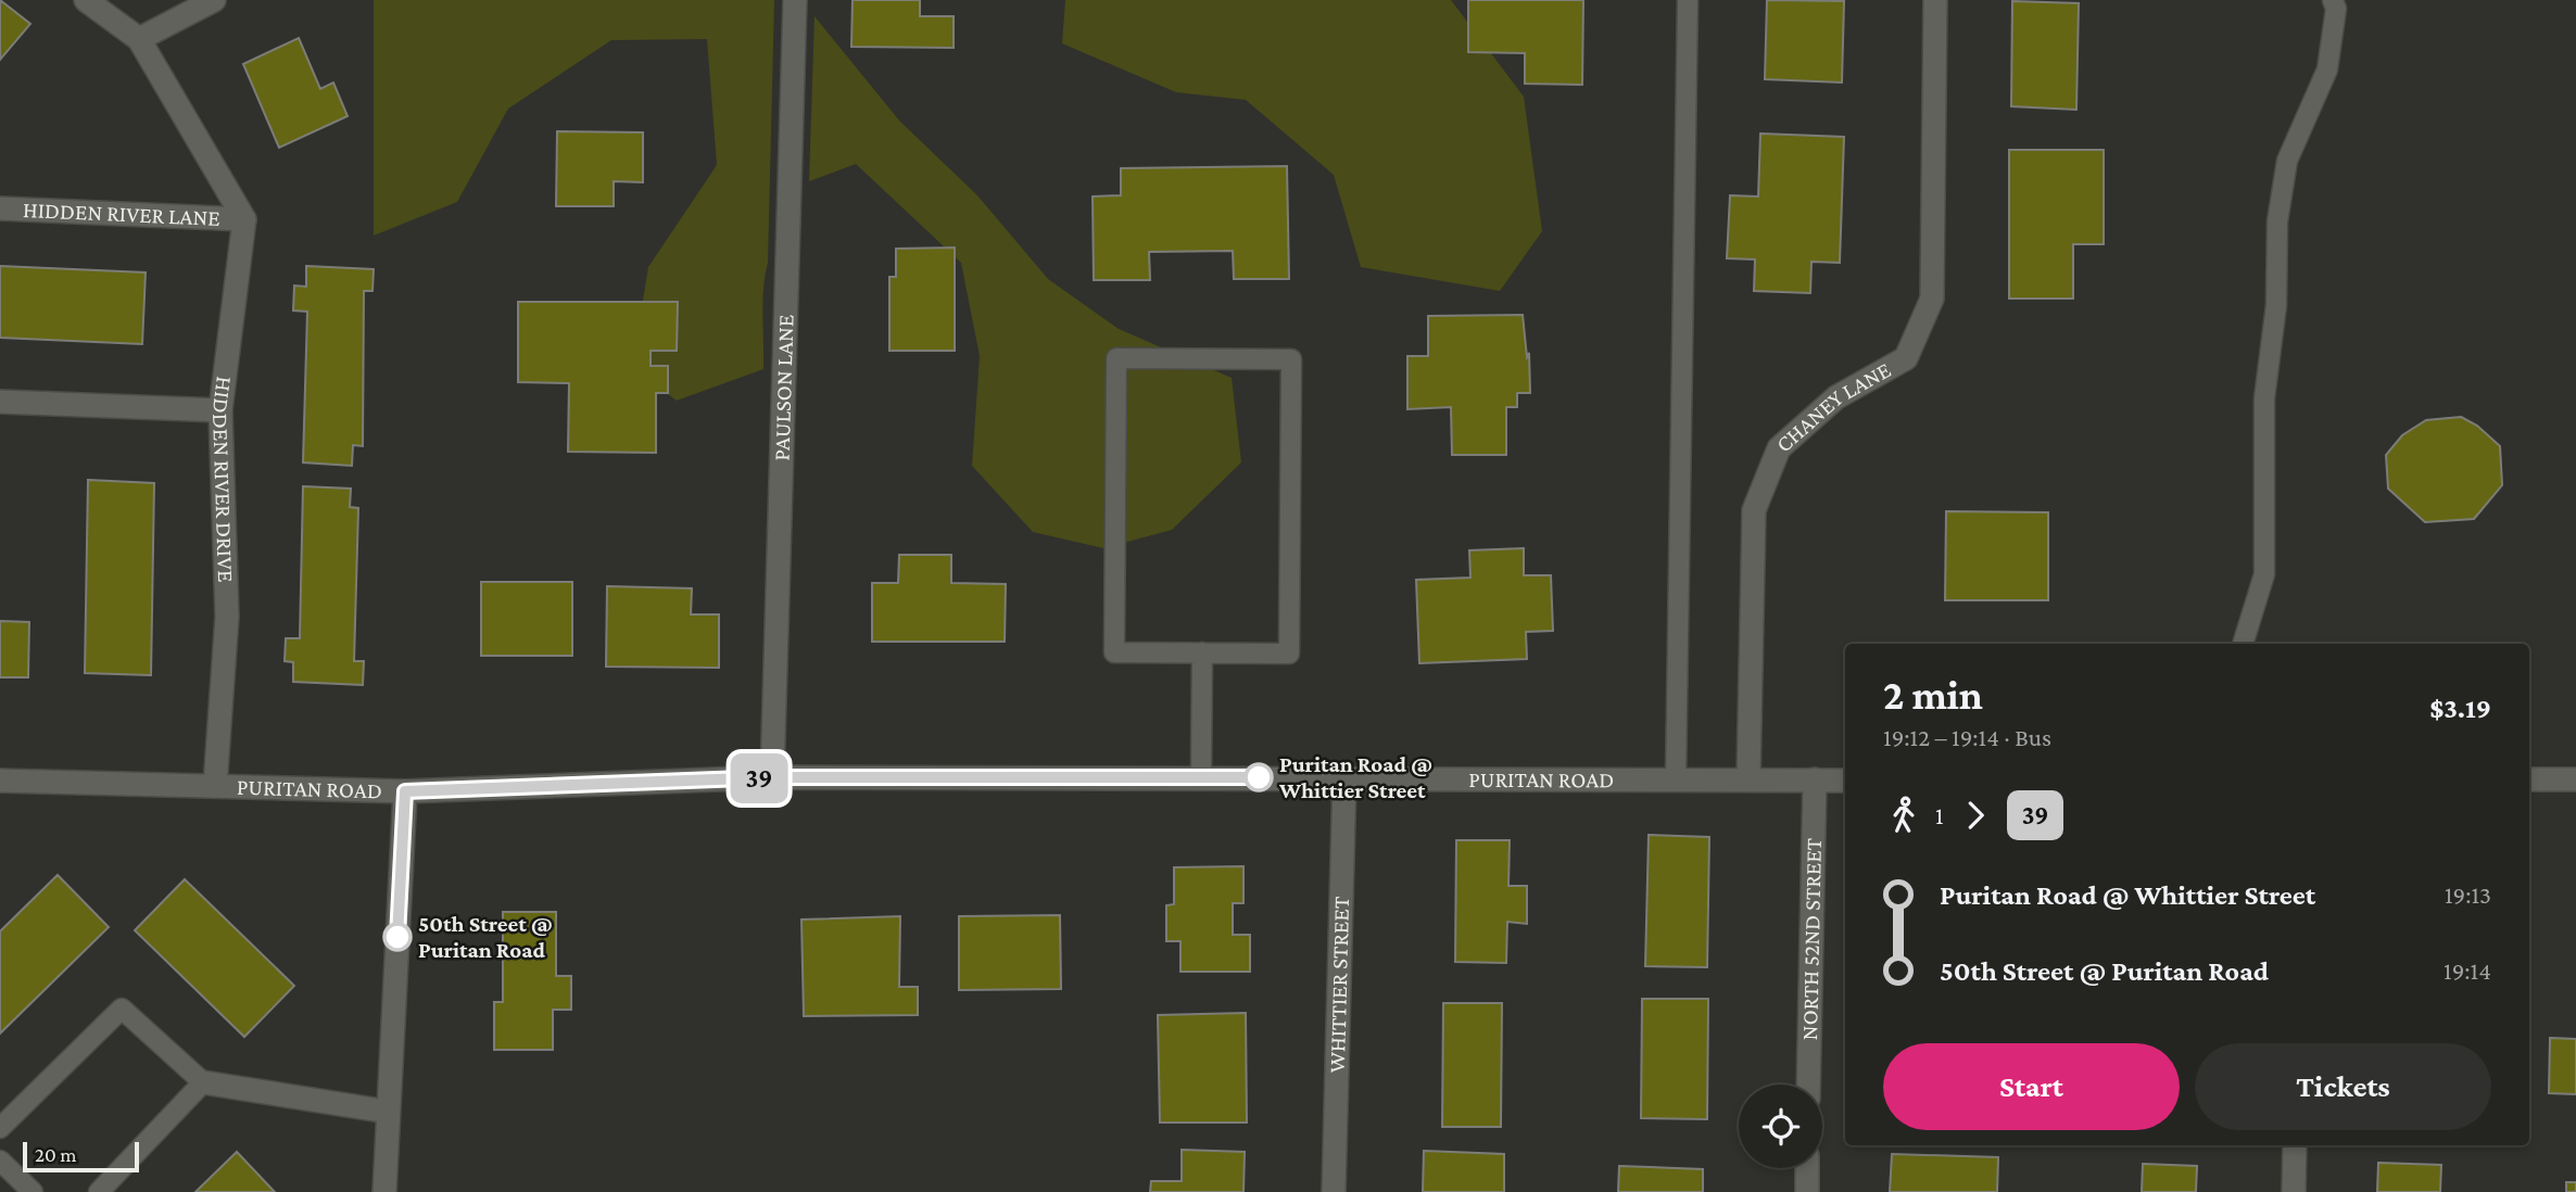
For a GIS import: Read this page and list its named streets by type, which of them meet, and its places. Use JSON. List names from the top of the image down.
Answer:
{
  "streets": {
    "street": [
      "HIDDEN RIVER LANE",
      "PAULSON LANE",
      "CHANEY LANE",
      "HIDDEN RIVER DRIVE",
      "PURITAN ROAD",
      "NORTH 52ND STREET",
      "WHITTIER STREET"
    ]
  },
  "crossings": [
    ["HIDDEN RIVER LANE", "HIDDEN RIVER DRIVE"],
    ["PAULSON LANE", "PURITAN ROAD"],
    ["CHANEY LANE", "PURITAN ROAD"],
    ["HIDDEN RIVER DRIVE", "PURITAN ROAD"],
    ["PURITAN ROAD", "NORTH 52ND STREET"],
    ["PURITAN ROAD", "WHITTIER STREET"]
  ],
  "places": ["Puritan Road @ Whittier Street", "50th Street @ Puritan Road"],
  "lines": ["bus line 39"],
  "scale_bar": "20 m",
  "page": {
    "on_map": "39",
    "heading": ["2 min", "19:12 – 19:14 · Bus", "$3.19"],
    "legs": ["1", "39"],
    "list": [
      {
        "name": "Puritan Road @ Whittier Street",
        "value": "19:13"
      },
      {
        "name": "50th Street @ Puritan Road",
        "value": "19:14"
      }
    ],
    "buttons": ["Start", "Tickets"],
    "scale": "20 m"
  }
}
